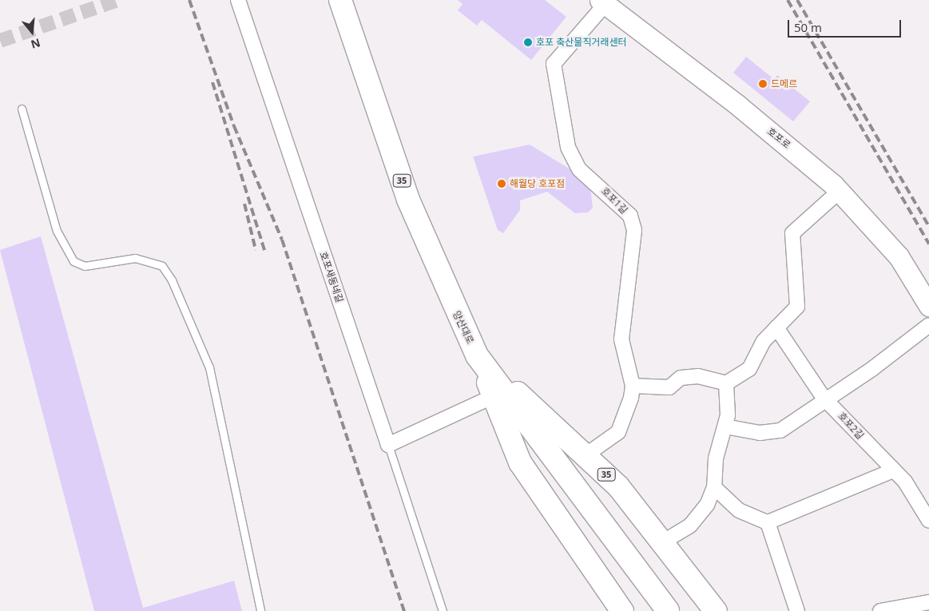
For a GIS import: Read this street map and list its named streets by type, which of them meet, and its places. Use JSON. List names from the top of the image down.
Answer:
{
  "streets": {
    "main road": ["호포로", "35", "양산대로"],
    "street": ["호포1길", "호포새동네길", "호포2길"]
  },
  "crossings": [
    ["호포로", "호포1길"],
    ["35", "양산대로"]
  ],
  "places": ["호포 축산물직거래센터", "드메르", "해월당 호포점"],
  "scale_bar": "50 m",
  "north": "bottom"
}
